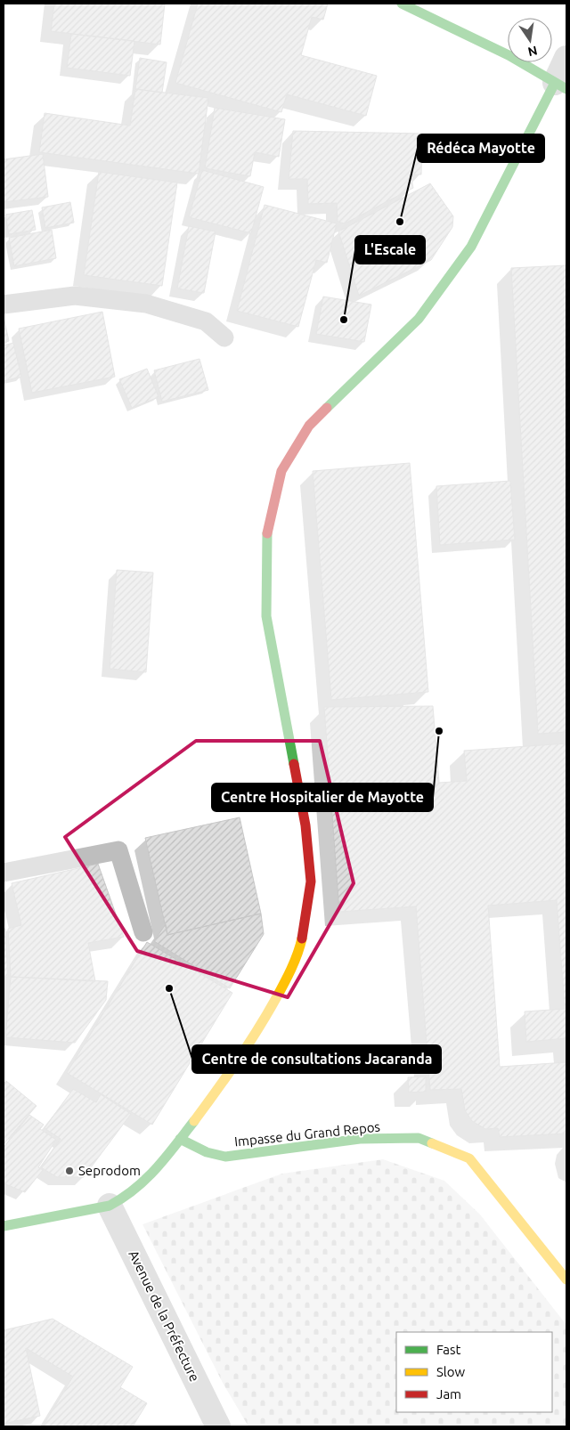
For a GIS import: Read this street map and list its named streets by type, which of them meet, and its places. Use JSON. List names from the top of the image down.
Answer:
{
  "streets": {
    "street": ["Impasse du Grand Repos", "Avenue de la Préfecture"]
  },
  "places": [
    "Rédéca Mayotte",
    "L'Escale",
    "Centre Hospitalier de Mayotte",
    "Centre de consultations Jacaranda",
    "Seprodom"
  ],
  "legend": ["Fast", "Slow", "Jam"],
  "north": "bottom"
}
